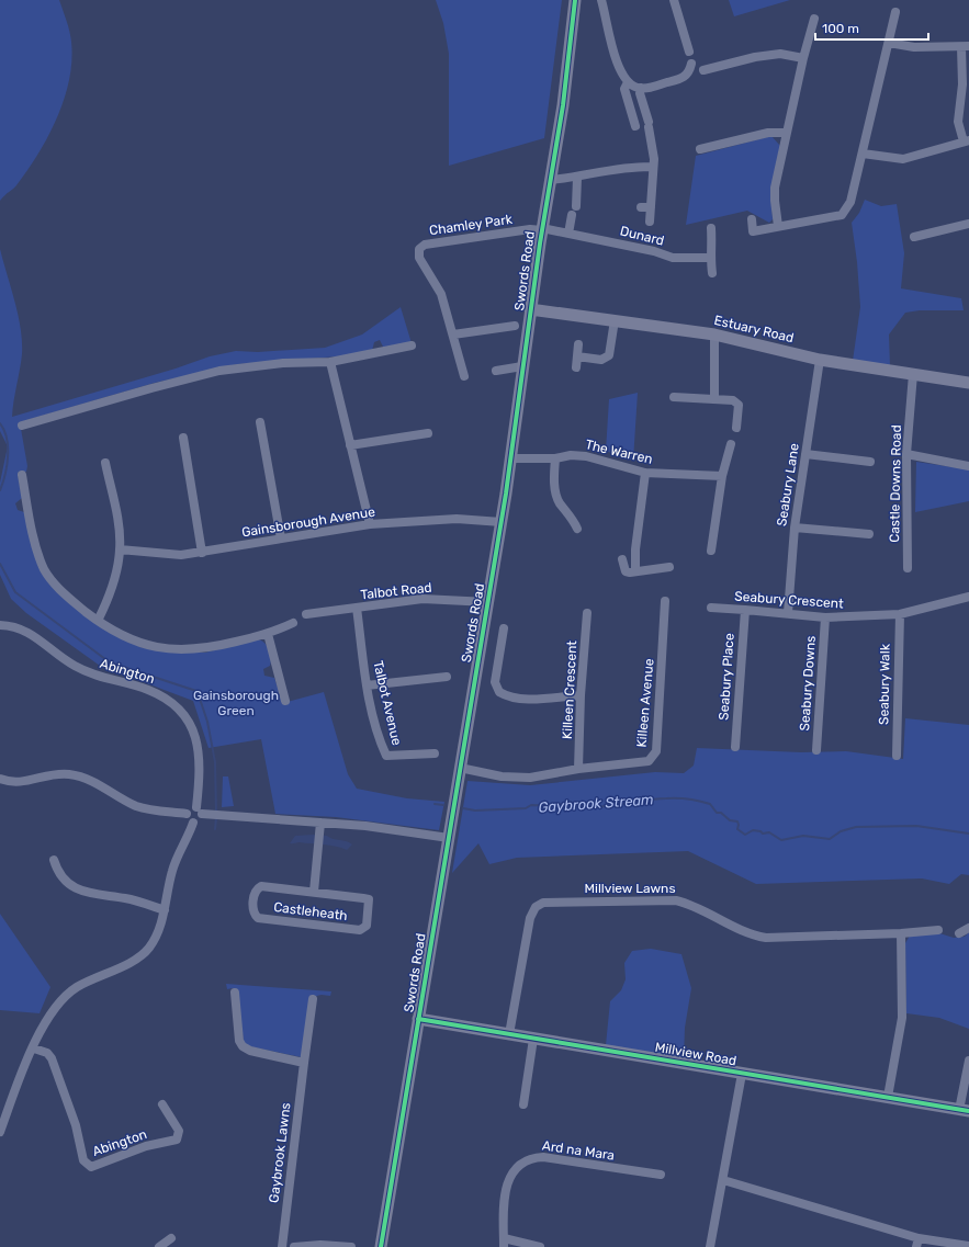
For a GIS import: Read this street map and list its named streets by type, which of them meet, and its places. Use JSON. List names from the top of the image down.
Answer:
{
  "streets": {
    "main road": ["Swords Road", "Estuary Road", "Millview Road"],
    "street": [
      "Chamley Park",
      "Dunard",
      "The Warren",
      "Castle Downs Road",
      "Seabury Lane",
      "Gainsborough Avenue",
      "Talbot Road",
      "Seabury Crescent",
      "Abington",
      "Seabury Place",
      "Seabury Downs",
      "Seabury Walk",
      "Killeen Crescent",
      "Talbot Avenue",
      "Killeen Avenue",
      "Millview Lawns",
      "Castleheath",
      "Ard na Mara",
      "Gaybrook Lawns"
    ]
  },
  "crossings": [
    ["Chamley Park", "Dunard"],
    ["Chamley Park", "Swords Road"],
    ["Dunard", "Swords Road"],
    ["Swords Road", "Estuary Road"],
    ["Swords Road", "The Warren"],
    ["Swords Road", "Gainsborough Avenue"],
    ["Swords Road", "Talbot Road"],
    ["Swords Road", "Killeen Avenue"],
    ["Swords Road", "Millview Road"],
    ["Estuary Road", "Castle Downs Road"],
    ["Estuary Road", "Seabury Lane"],
    ["Seabury Lane", "Seabury Crescent"],
    ["Talbot Road", "Talbot Avenue"],
    ["Seabury Crescent", "Seabury Place"],
    ["Seabury Crescent", "Seabury Downs"],
    ["Seabury Crescent", "Seabury Walk"],
    ["Killeen Crescent", "Killeen Avenue"],
    ["Millview Lawns", "Millview Road"]
  ],
  "water": ["Gaybrook Stream"],
  "parks": ["Gainsborough Green"],
  "scale_bar": "100 m"
}
